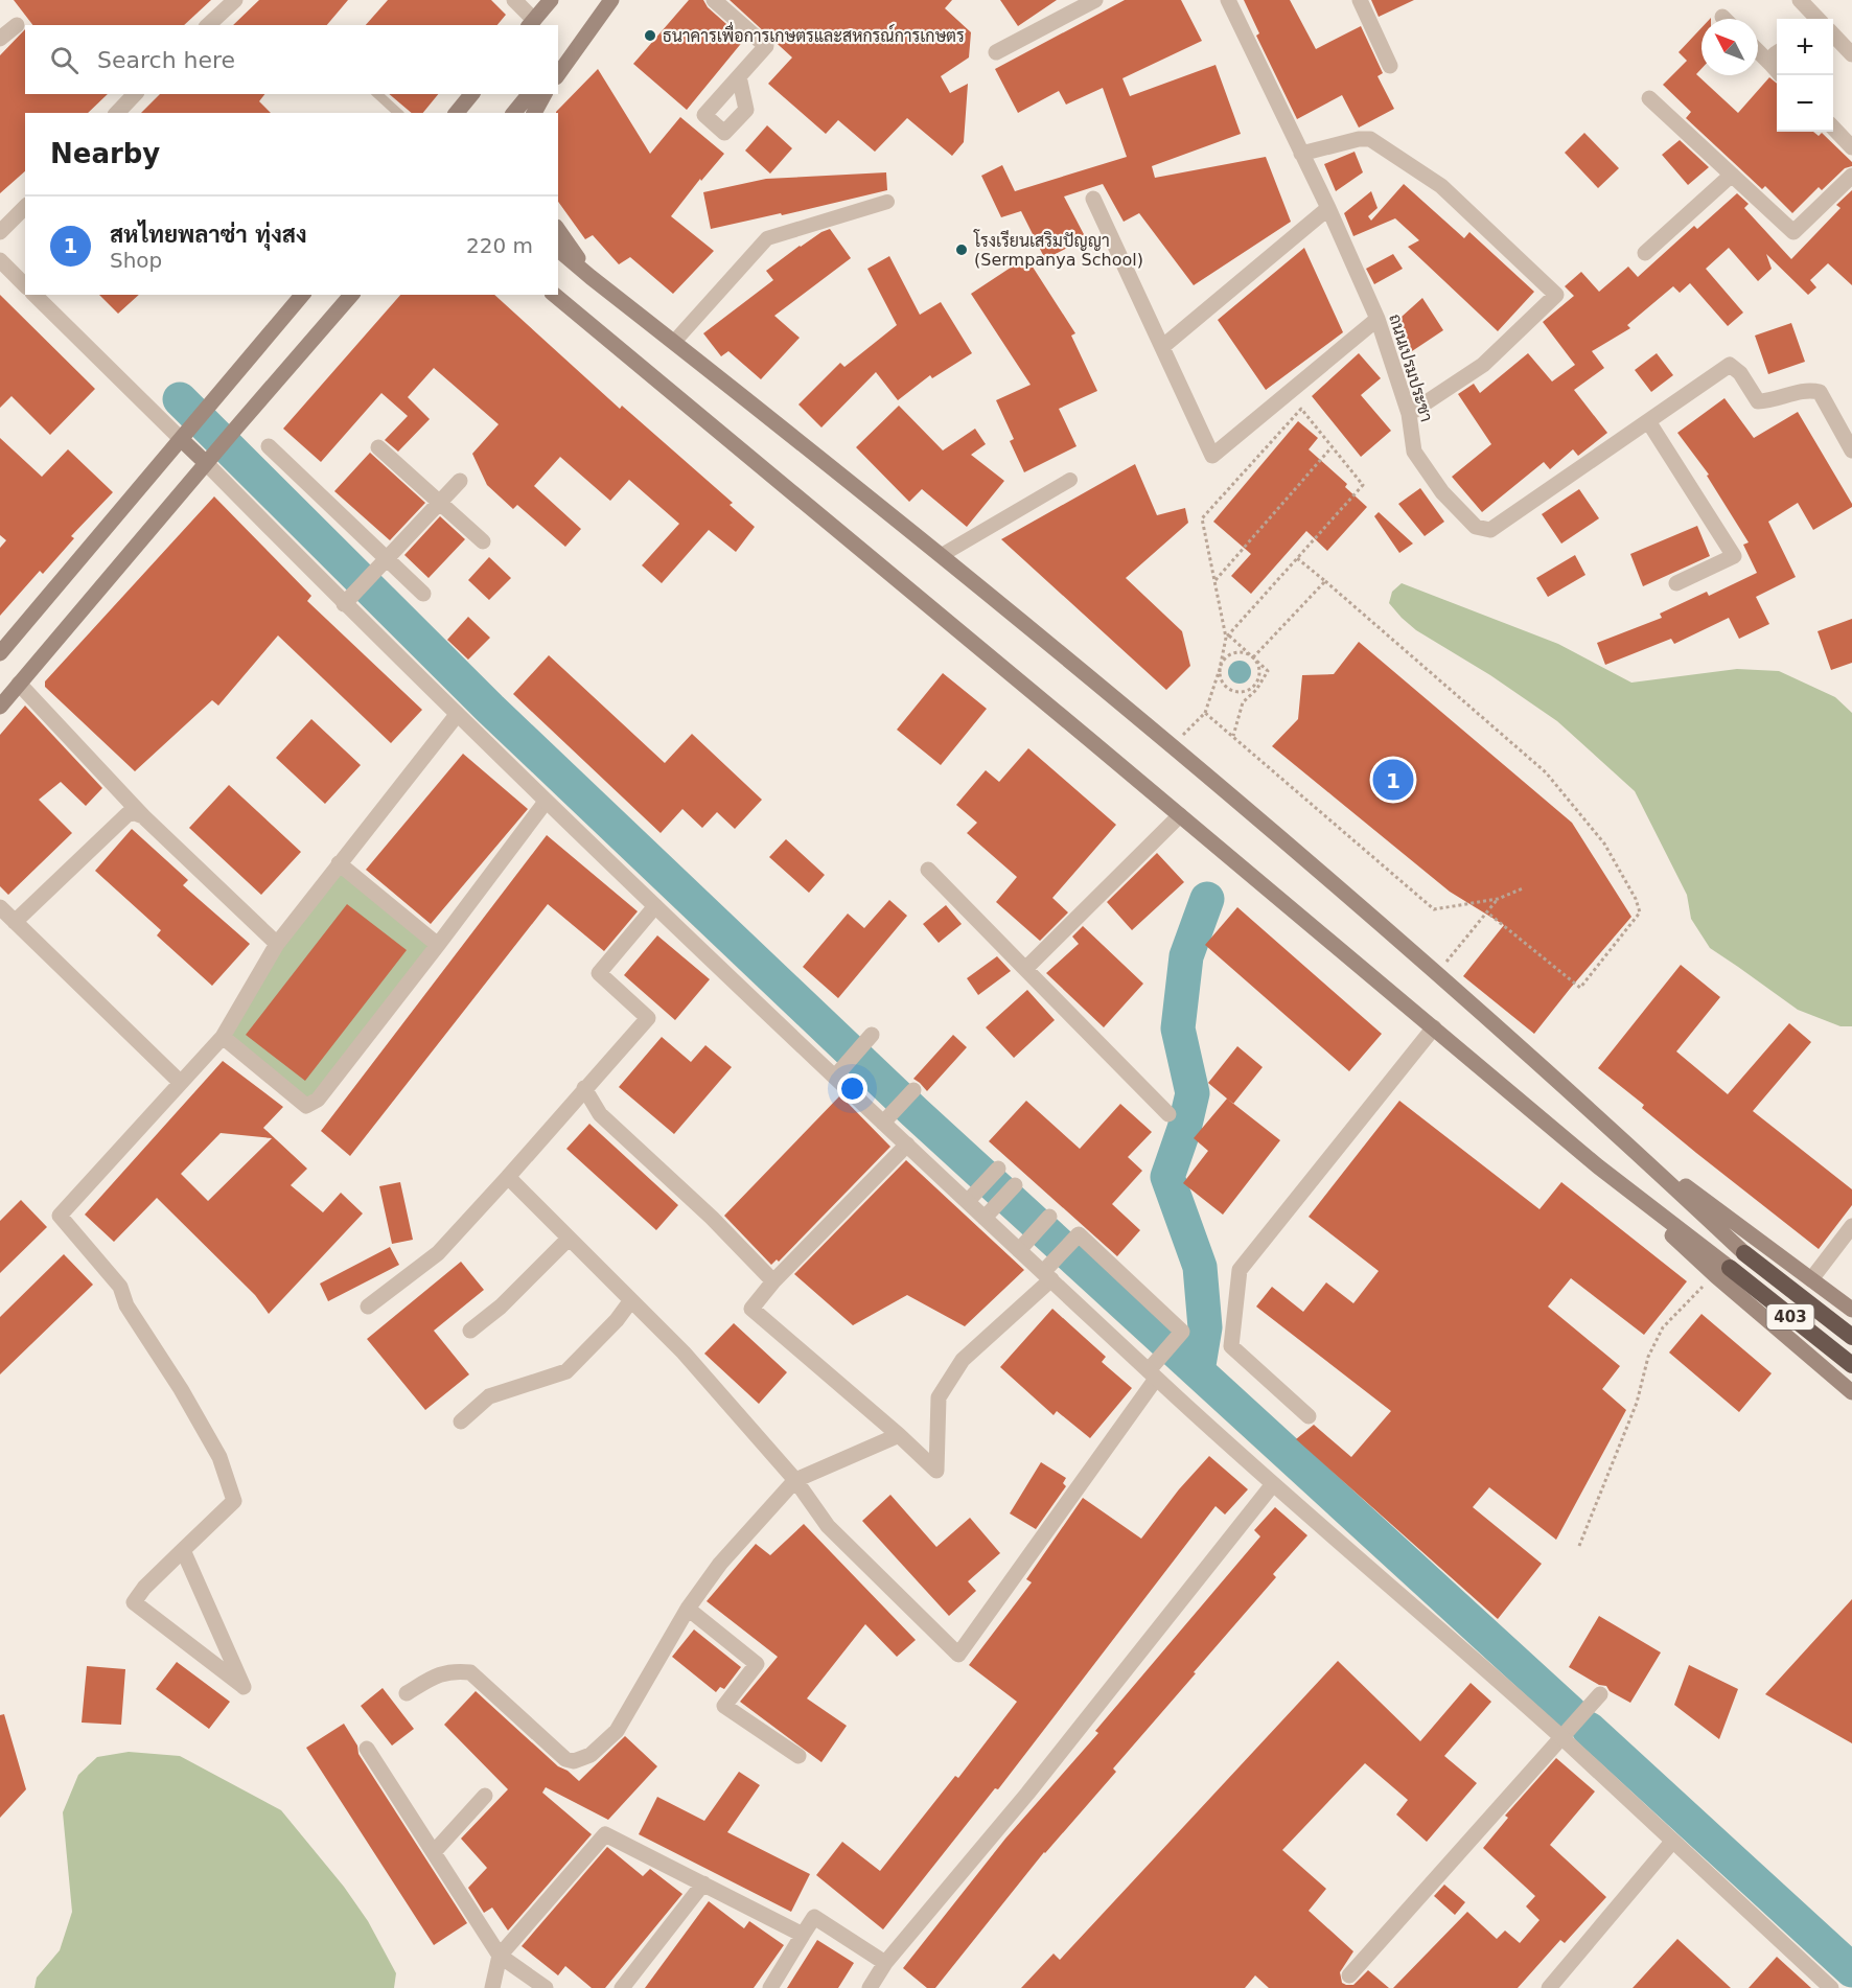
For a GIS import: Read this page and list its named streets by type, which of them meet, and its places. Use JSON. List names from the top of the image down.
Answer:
{
  "streets": {
    "highway": ["403"],
    "street": ["ถนนเปรมประชา"]
  },
  "places": ["ธนาคารเพื่อการเกษตรและสหกรณ์การเกษตร", "โรงเรียนเสริมปัญญา (Sermpanya School)"],
  "north": "top left",
  "page": {
    "map_buttons": ["+", "−"],
    "search": "Search here",
    "heading": "Nearby",
    "list": [
      {
        "mark": "1",
        "name": "สหไทยพลาซ่า ทุ่งสง",
        "note": "Shop",
        "value": "220 m"
      }
    ],
    "pins": "1"
  }
}
